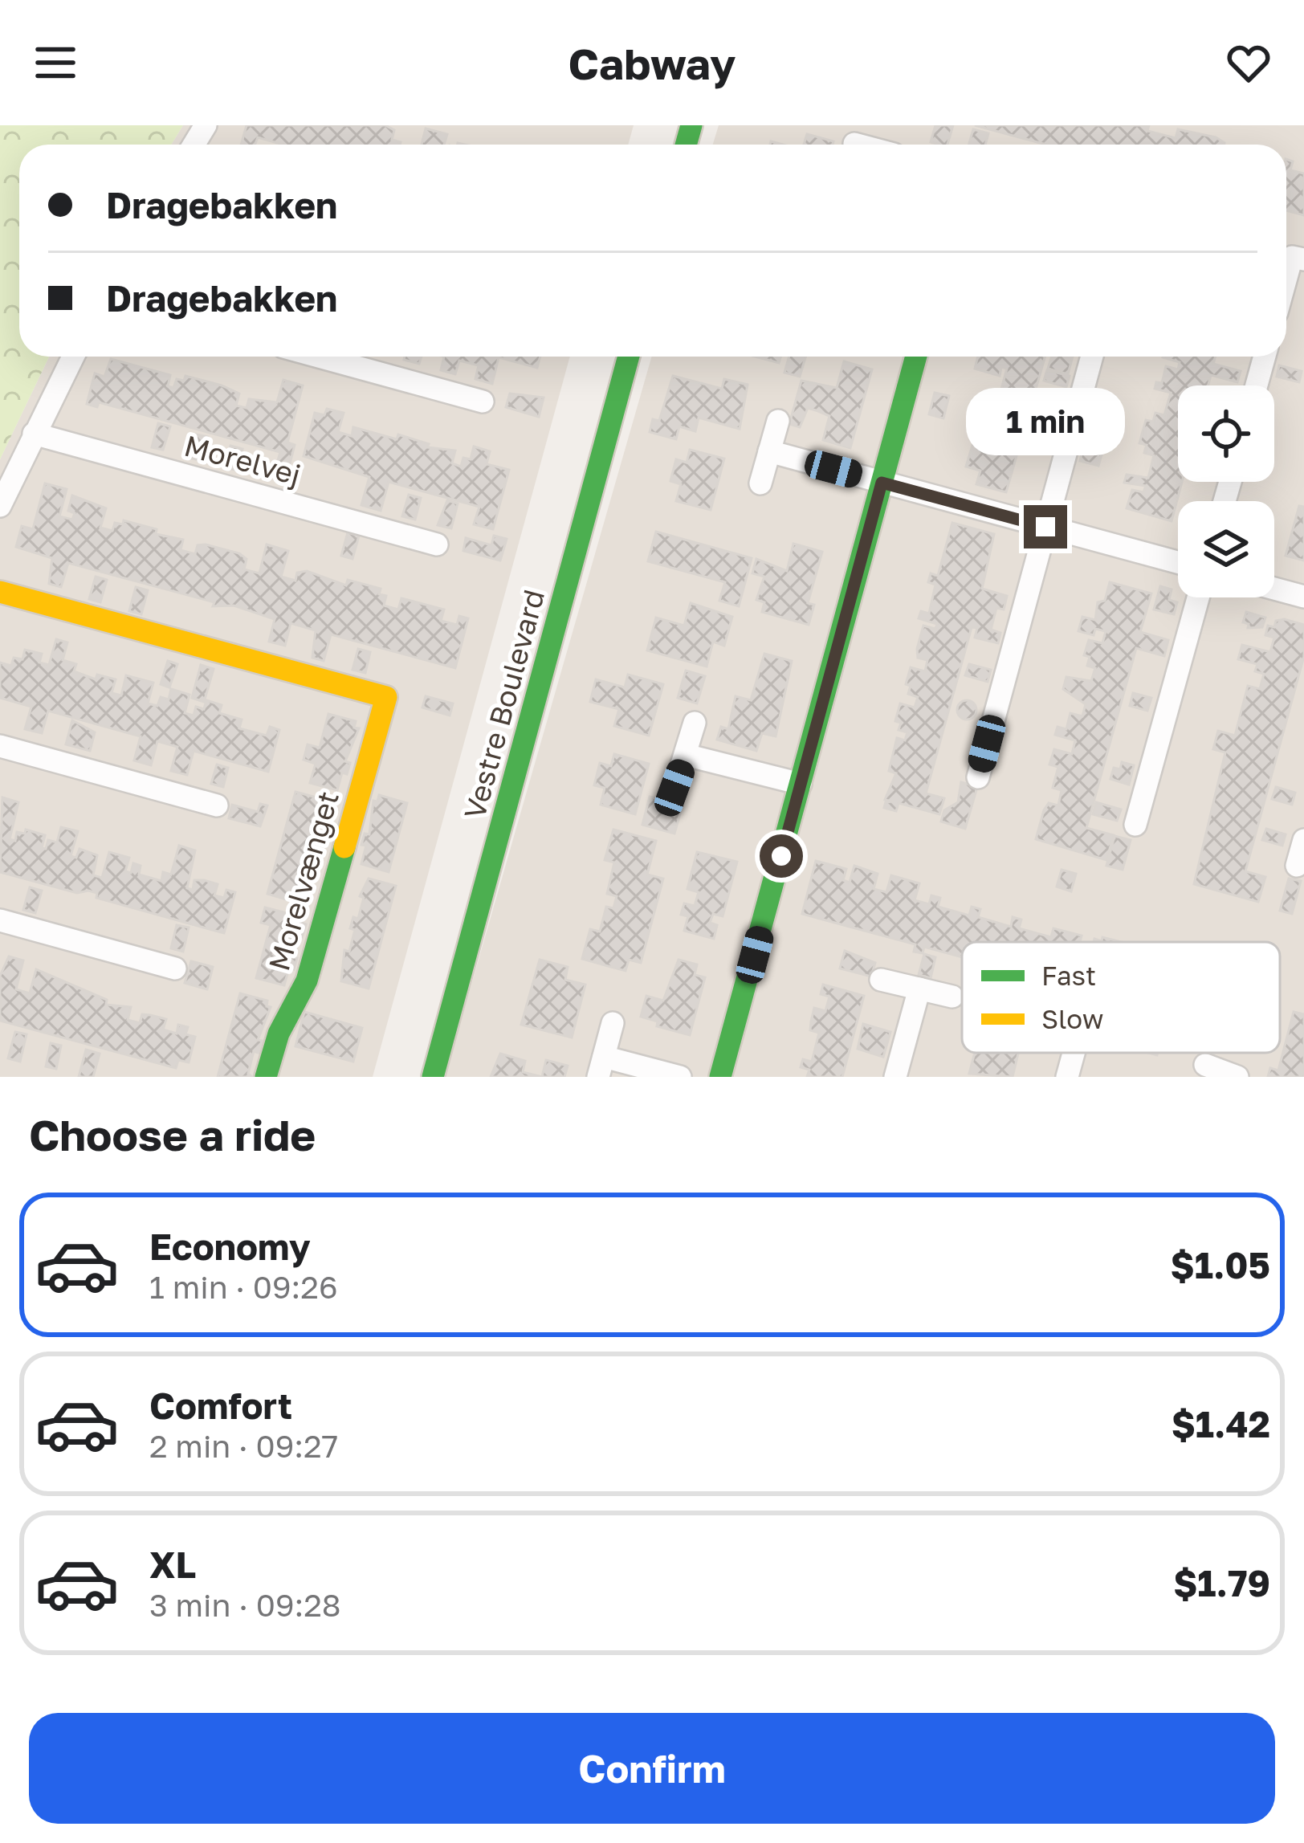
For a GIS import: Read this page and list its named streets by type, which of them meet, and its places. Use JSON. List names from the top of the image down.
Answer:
{
  "streets": {
    "street": ["Morelvej", "Vestre Boulevard", "Morelvænget"]
  },
  "legend": ["Fast", "Slow"],
  "page": {
    "header": "Cabway",
    "banner": ["Dragebakken", "Dragebakken"],
    "bubble": "1 min",
    "heading": "Choose a ride",
    "list": [
      {
        "name": "Economy",
        "note": "1 min · 09:26",
        "value": "$1.05"
      },
      {
        "name": "Comfort",
        "note": "2 min · 09:27",
        "value": "$1.42"
      },
      {
        "name": "XL",
        "note": "3 min · 09:28",
        "value": "$1.79"
      }
    ],
    "buttons": "Confirm"
  }
}
